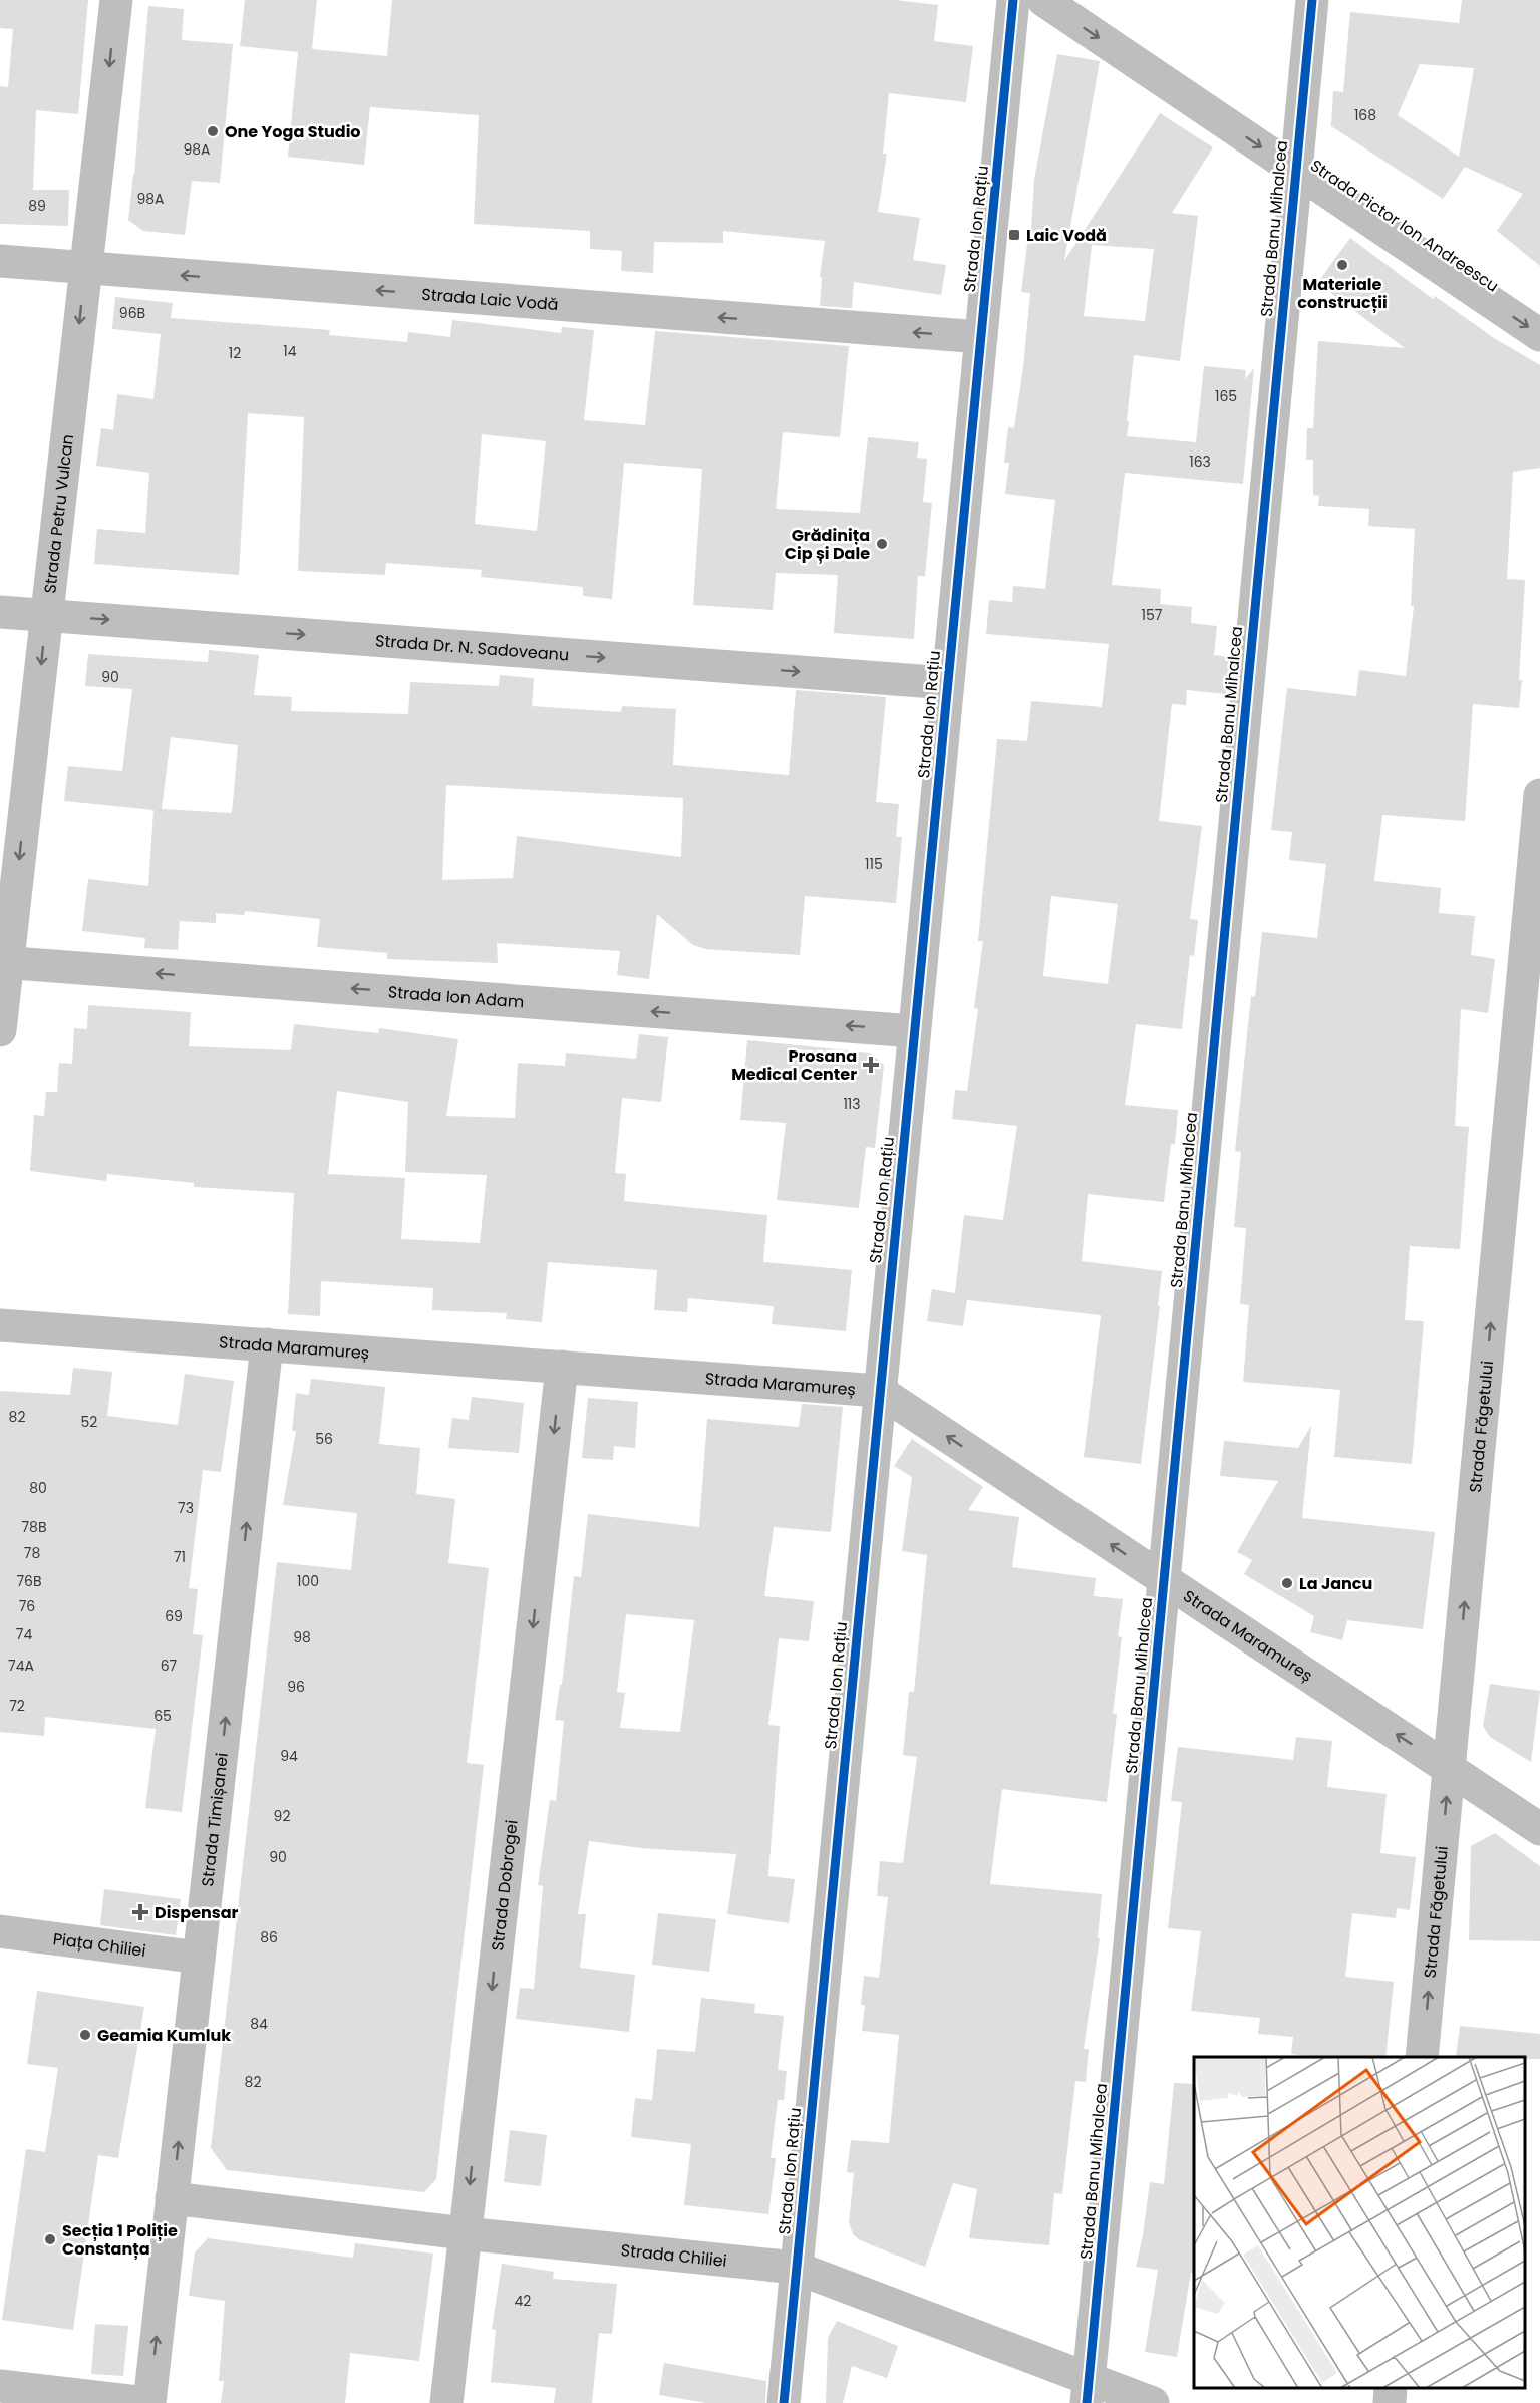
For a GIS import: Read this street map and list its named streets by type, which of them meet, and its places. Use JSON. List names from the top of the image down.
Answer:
{
  "streets": {
    "street": [
      "Strada Pictor Ion Andreescu",
      "Strada Ion Rațiu",
      "Strada Banu Mihalcea",
      "Strada Laic Vodă",
      "Strada Petru Vulcan",
      "Strada Dr. N. Sadoveanu",
      "Strada Ion Adam",
      "Strada Maramureș",
      "Strada Făgetului",
      "Strada Timișanei",
      "Strada Dobrogei",
      "Piața Chiliei",
      "Strada Chiliei"
    ]
  },
  "crossings": [
    ["Strada Pictor Ion Andreescu", "Strada Banu Mihalcea"],
    ["Strada Ion Rațiu", "Strada Laic Vodă"],
    ["Strada Ion Rațiu", "Strada Dr. N. Sadoveanu"],
    ["Strada Ion Rațiu", "Strada Ion Adam"],
    ["Strada Ion Rațiu", "Strada Maramureș"],
    ["Strada Ion Rațiu", "Strada Chiliei"],
    ["Strada Banu Mihalcea", "Strada Maramureș"],
    ["Strada Banu Mihalcea", "Strada Chiliei"],
    ["Strada Laic Vodă", "Strada Petru Vulcan"],
    ["Strada Petru Vulcan", "Strada Dr. N. Sadoveanu"],
    ["Strada Petru Vulcan", "Strada Ion Adam"],
    ["Strada Maramureș", "Strada Făgetului"],
    ["Strada Maramureș", "Strada Timișanei"],
    ["Strada Maramureș", "Strada Dobrogei"],
    ["Strada Timișanei", "Piața Chiliei"],
    ["Strada Timișanei", "Strada Chiliei"],
    ["Strada Dobrogei", "Strada Chiliei"]
  ],
  "one_way": [
    "Strada Pictor Ion Andreescu",
    "Strada Laic Vodă",
    "Strada Petru Vulcan",
    "Strada Dr. N. Sadoveanu",
    "Strada Ion Adam",
    "Strada Maramureș",
    "Strada Făgetului",
    "Strada Timișanei",
    "Strada Dobrogei"
  ],
  "places": {
    "other": [
      "One Yoga Studio",
      "Materiale construcții",
      "Grădinița Cip și Dale",
      "La Jancu",
      "Geamia Kumluk",
      "Secția 1 Poliție Constanța"
    ],
    "transit": ["Laic Vodă"],
    "health": ["Prosana Medical Center", "Dispensar"]
  },
  "house_numbers": [
    "168",
    "98A",
    "98A",
    "89",
    "96B",
    "14",
    "12",
    "165",
    "163",
    "157",
    "90",
    "115",
    "113",
    "82",
    "52",
    "56",
    "80",
    "73",
    "78B",
    "78",
    "71",
    "76B",
    "100",
    "76",
    "69",
    "74",
    "98",
    "74A",
    "67",
    "96",
    "72",
    "65",
    "94",
    "92",
    "90",
    "86",
    "84",
    "82",
    "42"
  ]
}
